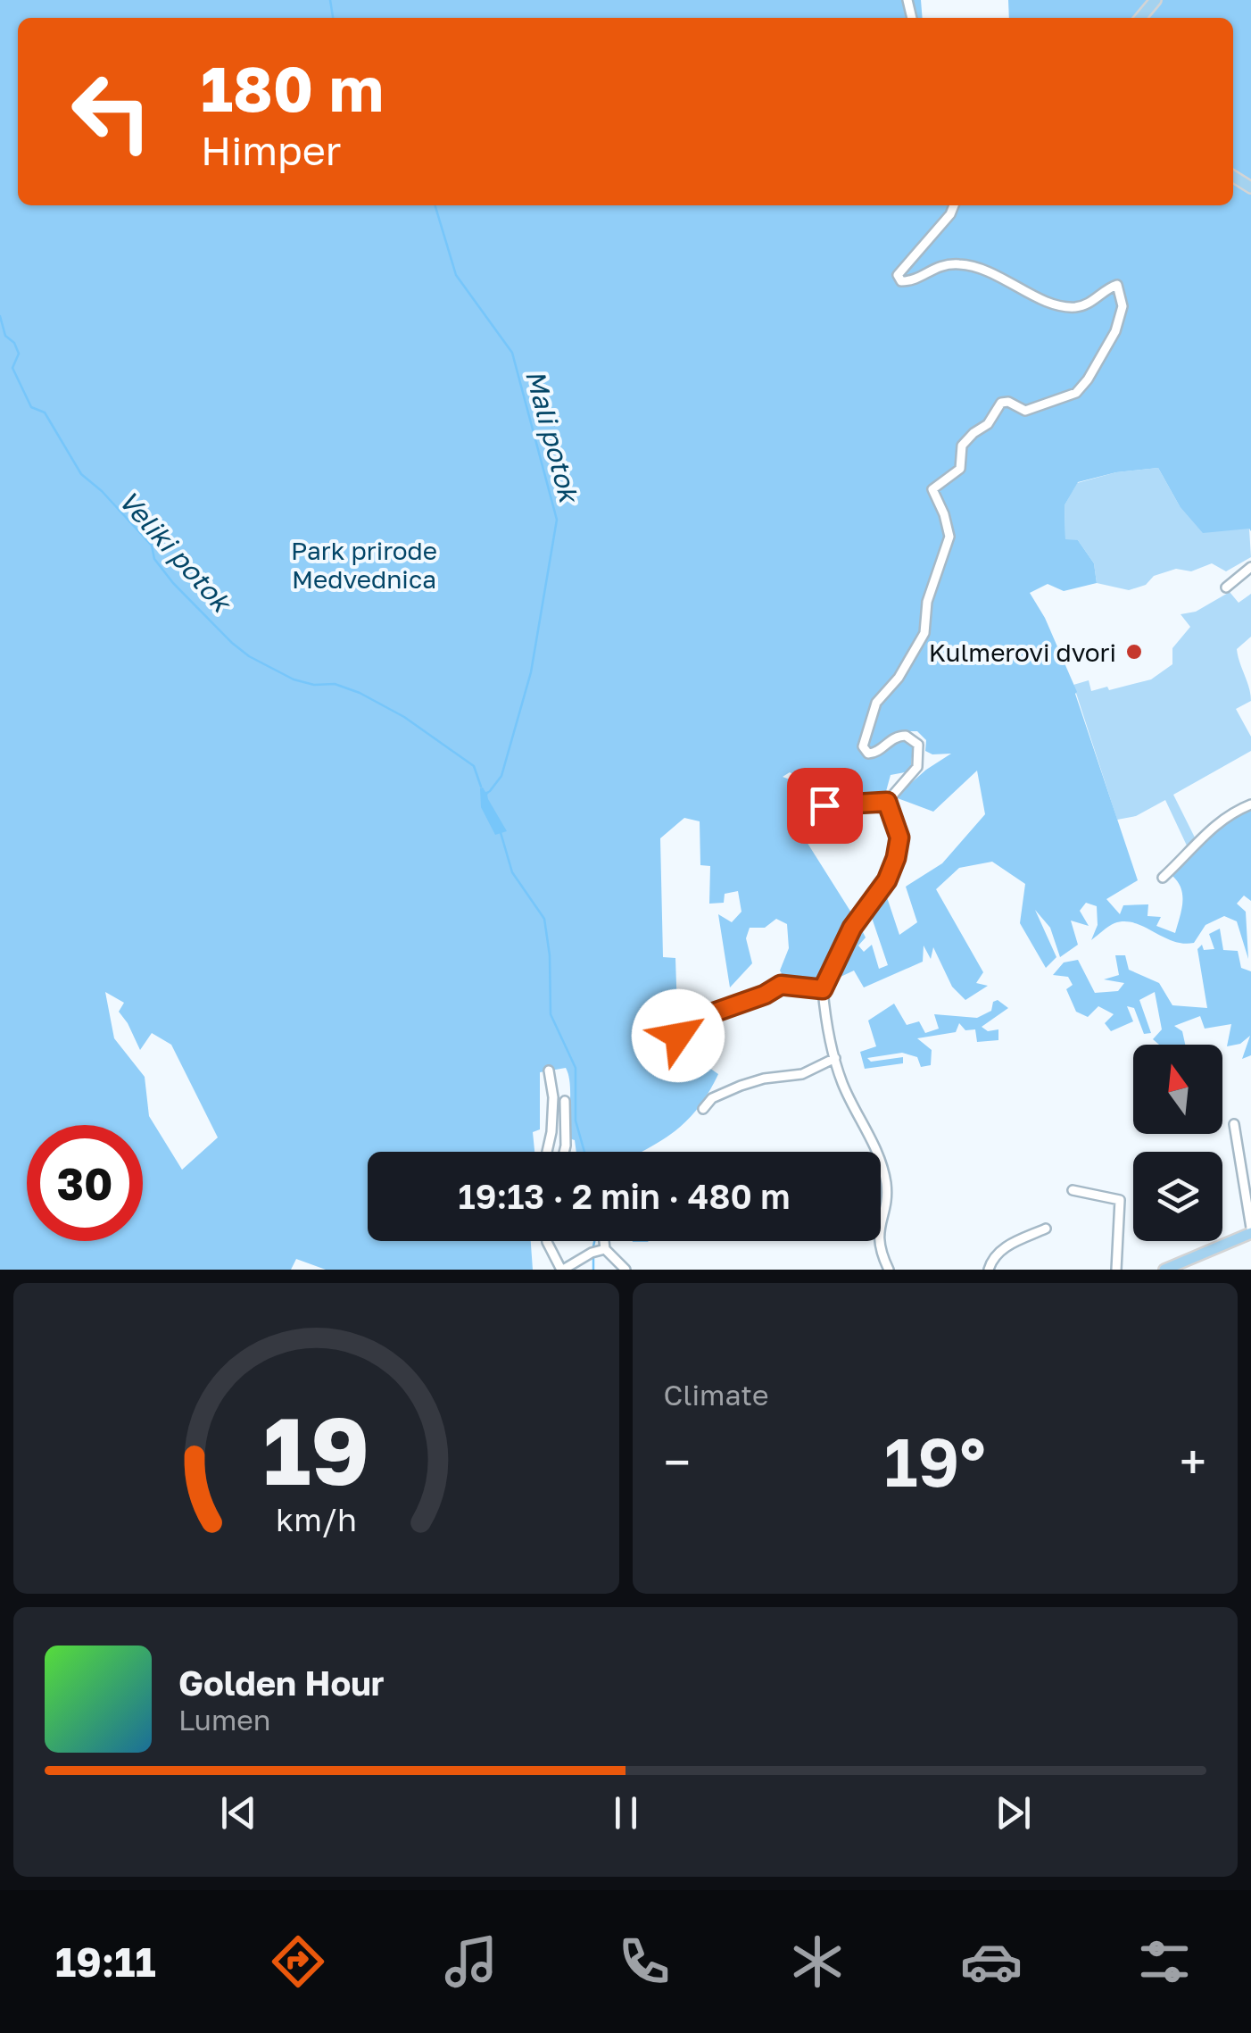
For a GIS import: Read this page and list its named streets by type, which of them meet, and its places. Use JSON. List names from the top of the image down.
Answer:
{
  "water": ["Mali potok", "Veliki potok"],
  "parks": ["Park prirode Medvednica"],
  "places": ["Kulmerovi dvori"],
  "north": "top",
  "page": {
    "turn": ["180 m", "Himper"],
    "limit": "30",
    "trip": "19:13 · 2 min · 480 m",
    "tile": "Climate",
    "heat": ["−", "19°", "+"],
    "song": ["Golden Hour", "Lumen"],
    "tabs": "19:11",
    "gauge": ["19", "km/h"]
  }
}
